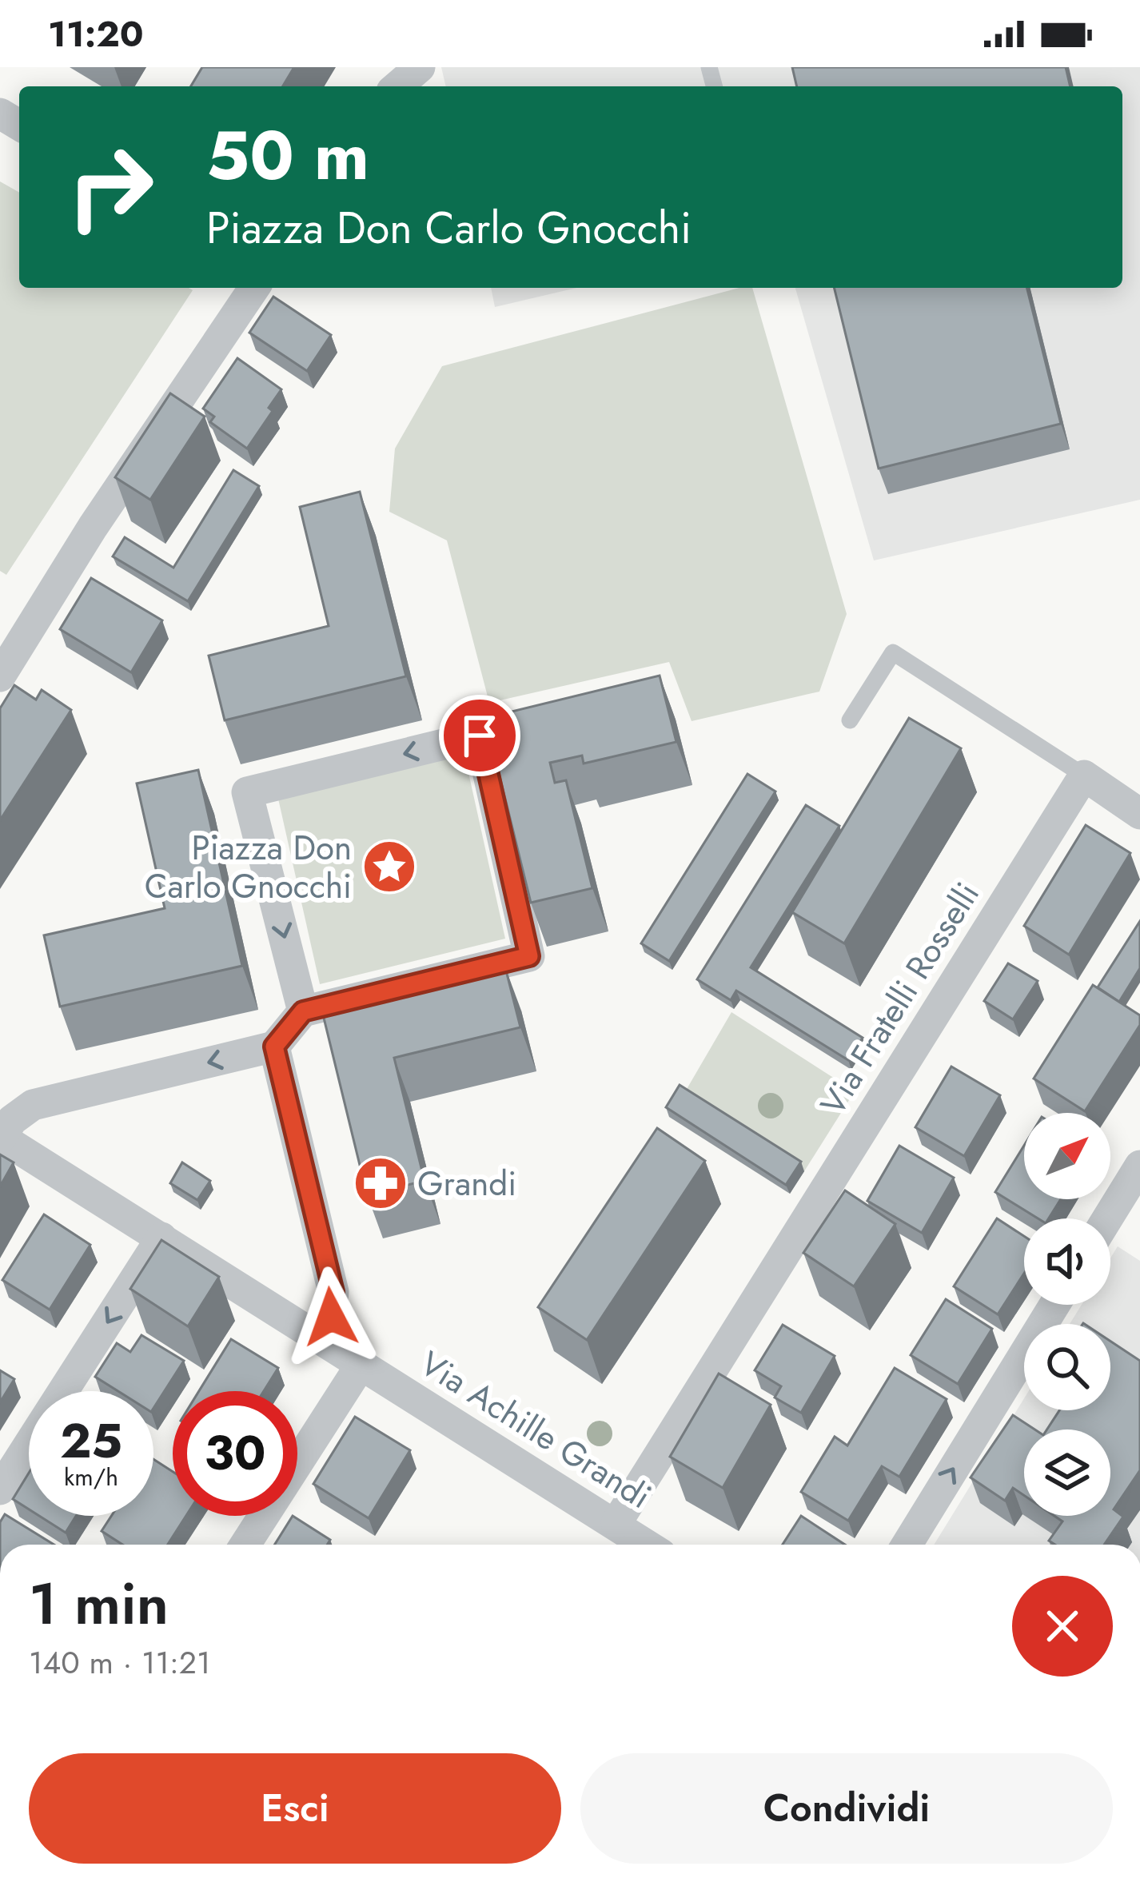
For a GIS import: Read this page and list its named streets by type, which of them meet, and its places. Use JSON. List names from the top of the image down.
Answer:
{
  "streets": {
    "street": ["Via Fratelli Rosselli", "Via Achille Grandi"]
  },
  "crossings": [
    ["Via Fratelli Rosselli", "Via Achille Grandi"]
  ],
  "places": {
    "place": ["Piazza Don Carlo Gnocchi"],
    "pharmacy": ["Grandi"]
  },
  "north": "top right",
  "page": {
    "status": "11:20",
    "turn": ["50 m", "Piazza Don Carlo Gnocchi"],
    "speed": "25 km/h",
    "limit": "30",
    "heading": ["1 min", "140 m · 11:21"],
    "buttons": ["Esci", "Condividi"]
  }
}
